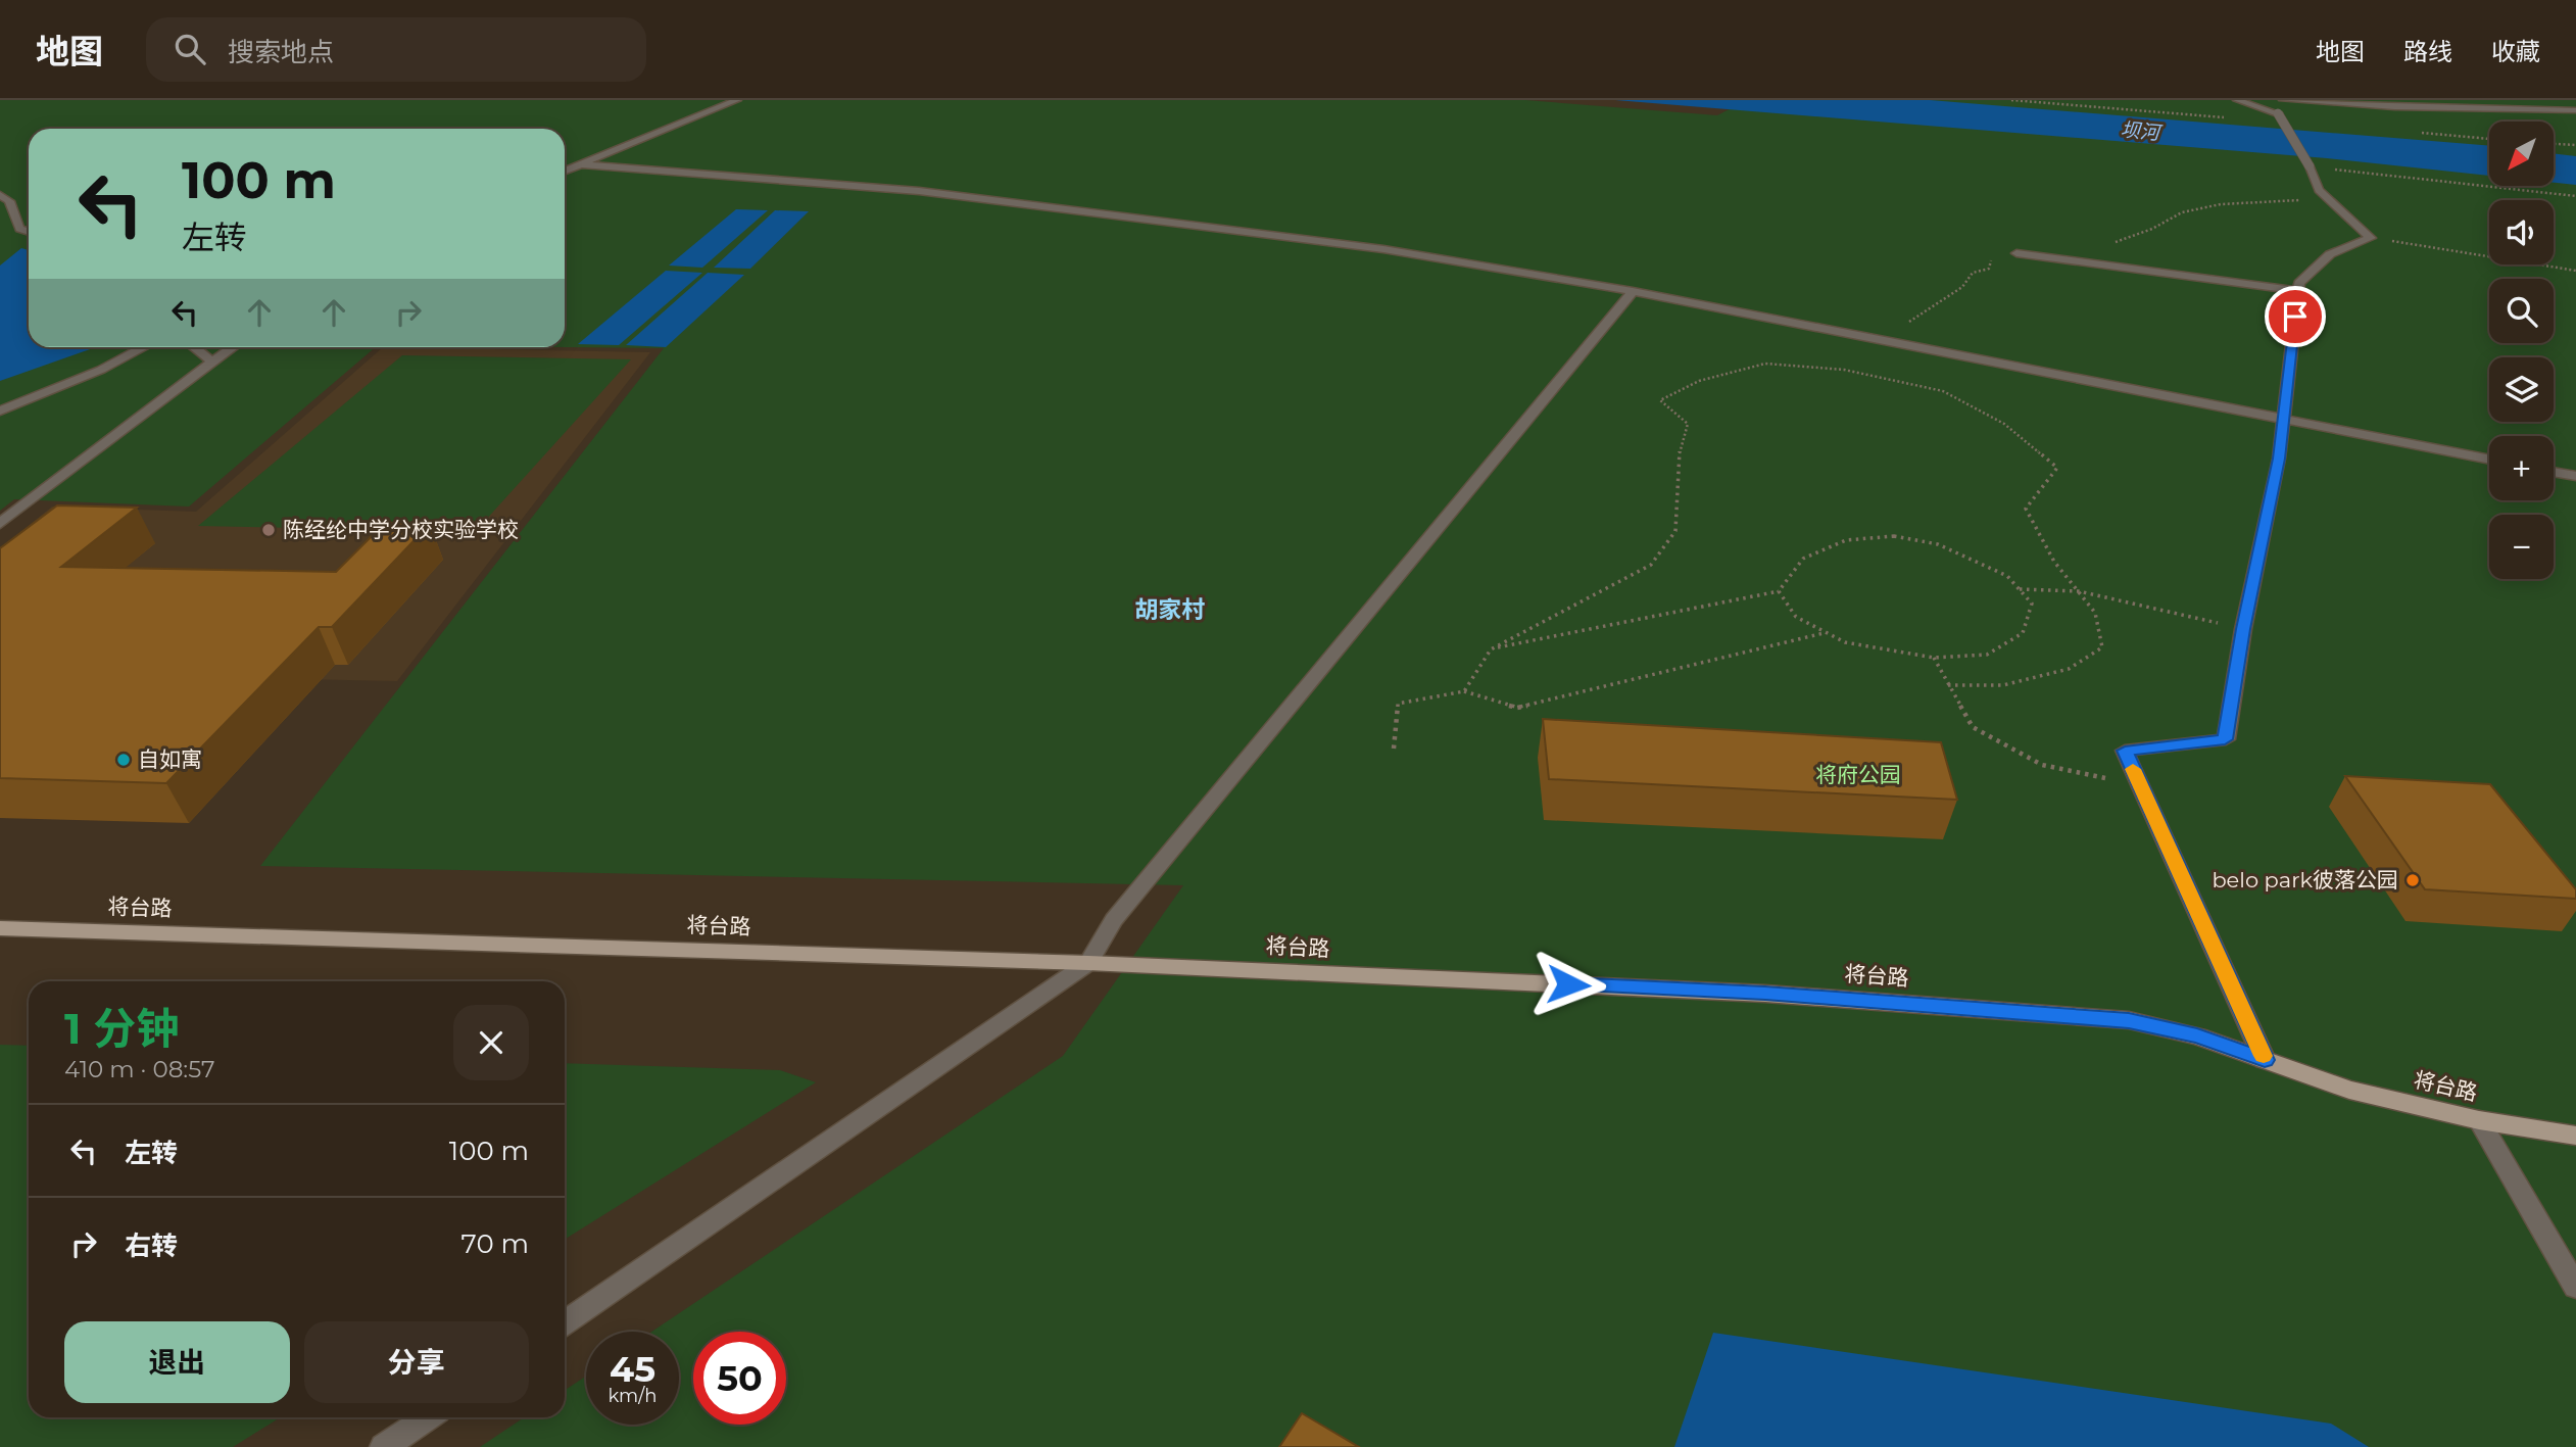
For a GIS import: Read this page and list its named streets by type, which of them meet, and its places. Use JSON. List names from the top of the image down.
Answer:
{
  "streets": {
    "main road": ["将台路"]
  },
  "districts": ["胡家村"],
  "water": ["坝河"],
  "parks": ["将府公园"],
  "places": ["陈经纶中学分校实验学校", "自如寓", "belo park彼落公园"],
  "north": "bottom left",
  "page": {
    "header": "地图",
    "search": "搜索地点",
    "nav": ["地图", "路线", "收藏"],
    "map_buttons": ["+", "−"],
    "turn": ["100 m", "左转"],
    "heading": ["1 分钟", "410 m · 08:57"],
    "list": [
      {
        "name": "左转",
        "value": "100 m"
      },
      {
        "name": "右转",
        "value": "70 m"
      }
    ],
    "buttons": ["退出", "分享"],
    "speed": "45 km/h",
    "limit": "50"
  }
}
